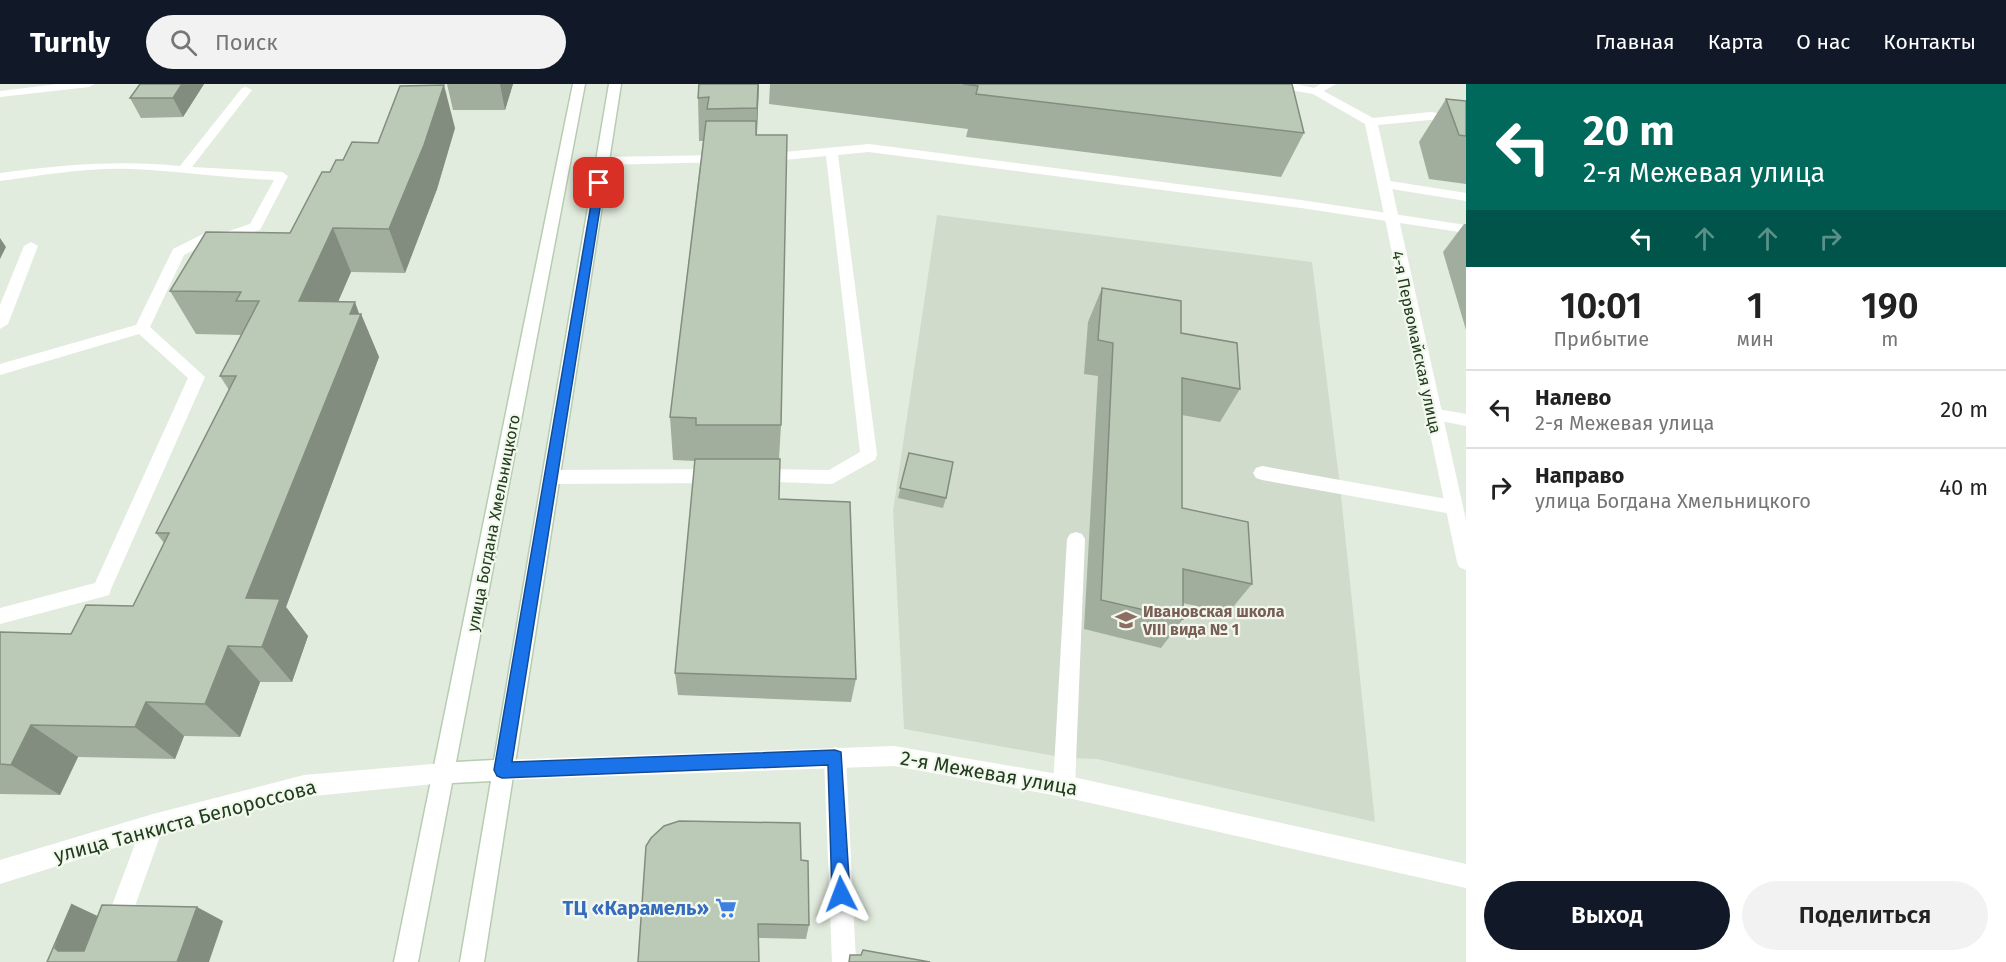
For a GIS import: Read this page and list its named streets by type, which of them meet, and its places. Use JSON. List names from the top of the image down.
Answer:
{
  "streets": {
    "main road": [
      "4-я Первомайская улица",
      "улица Богдана Хмельницкого",
      "2-я Межевая улица",
      "улица Танкиста Белороссова"
    ]
  },
  "crossings": [
    ["улица Богдана Хмельницкого", "улица Танкиста Белороссова"],
    ["2-я Межевая улица", "улица Танкиста Белороссова"]
  ],
  "places": {
    "school or university": ["Ивановская школа VIII вида № 1"],
    "supermarket": ["ТЦ «Карамель»"]
  },
  "page": {
    "header": "Turnly",
    "search": "Поиск",
    "nav": [
      "Главная",
      "Карта",
      "О нас",
      "Контакты"
    ],
    "turn": ["20 m", "2-я Межевая улица"],
    "eta": [
      "10:01",
      "Прибытие",
      "1",
      "мин",
      "190",
      "m"
    ],
    "list": [
      {
        "name": "Налево",
        "note": "2-я Межевая улица",
        "value": "20 m"
      },
      {
        "name": "Направо",
        "note": "улица Богдана Хмельницкого",
        "value": "40 m"
      }
    ],
    "buttons": ["Выход", "Поделиться"]
  }
}
